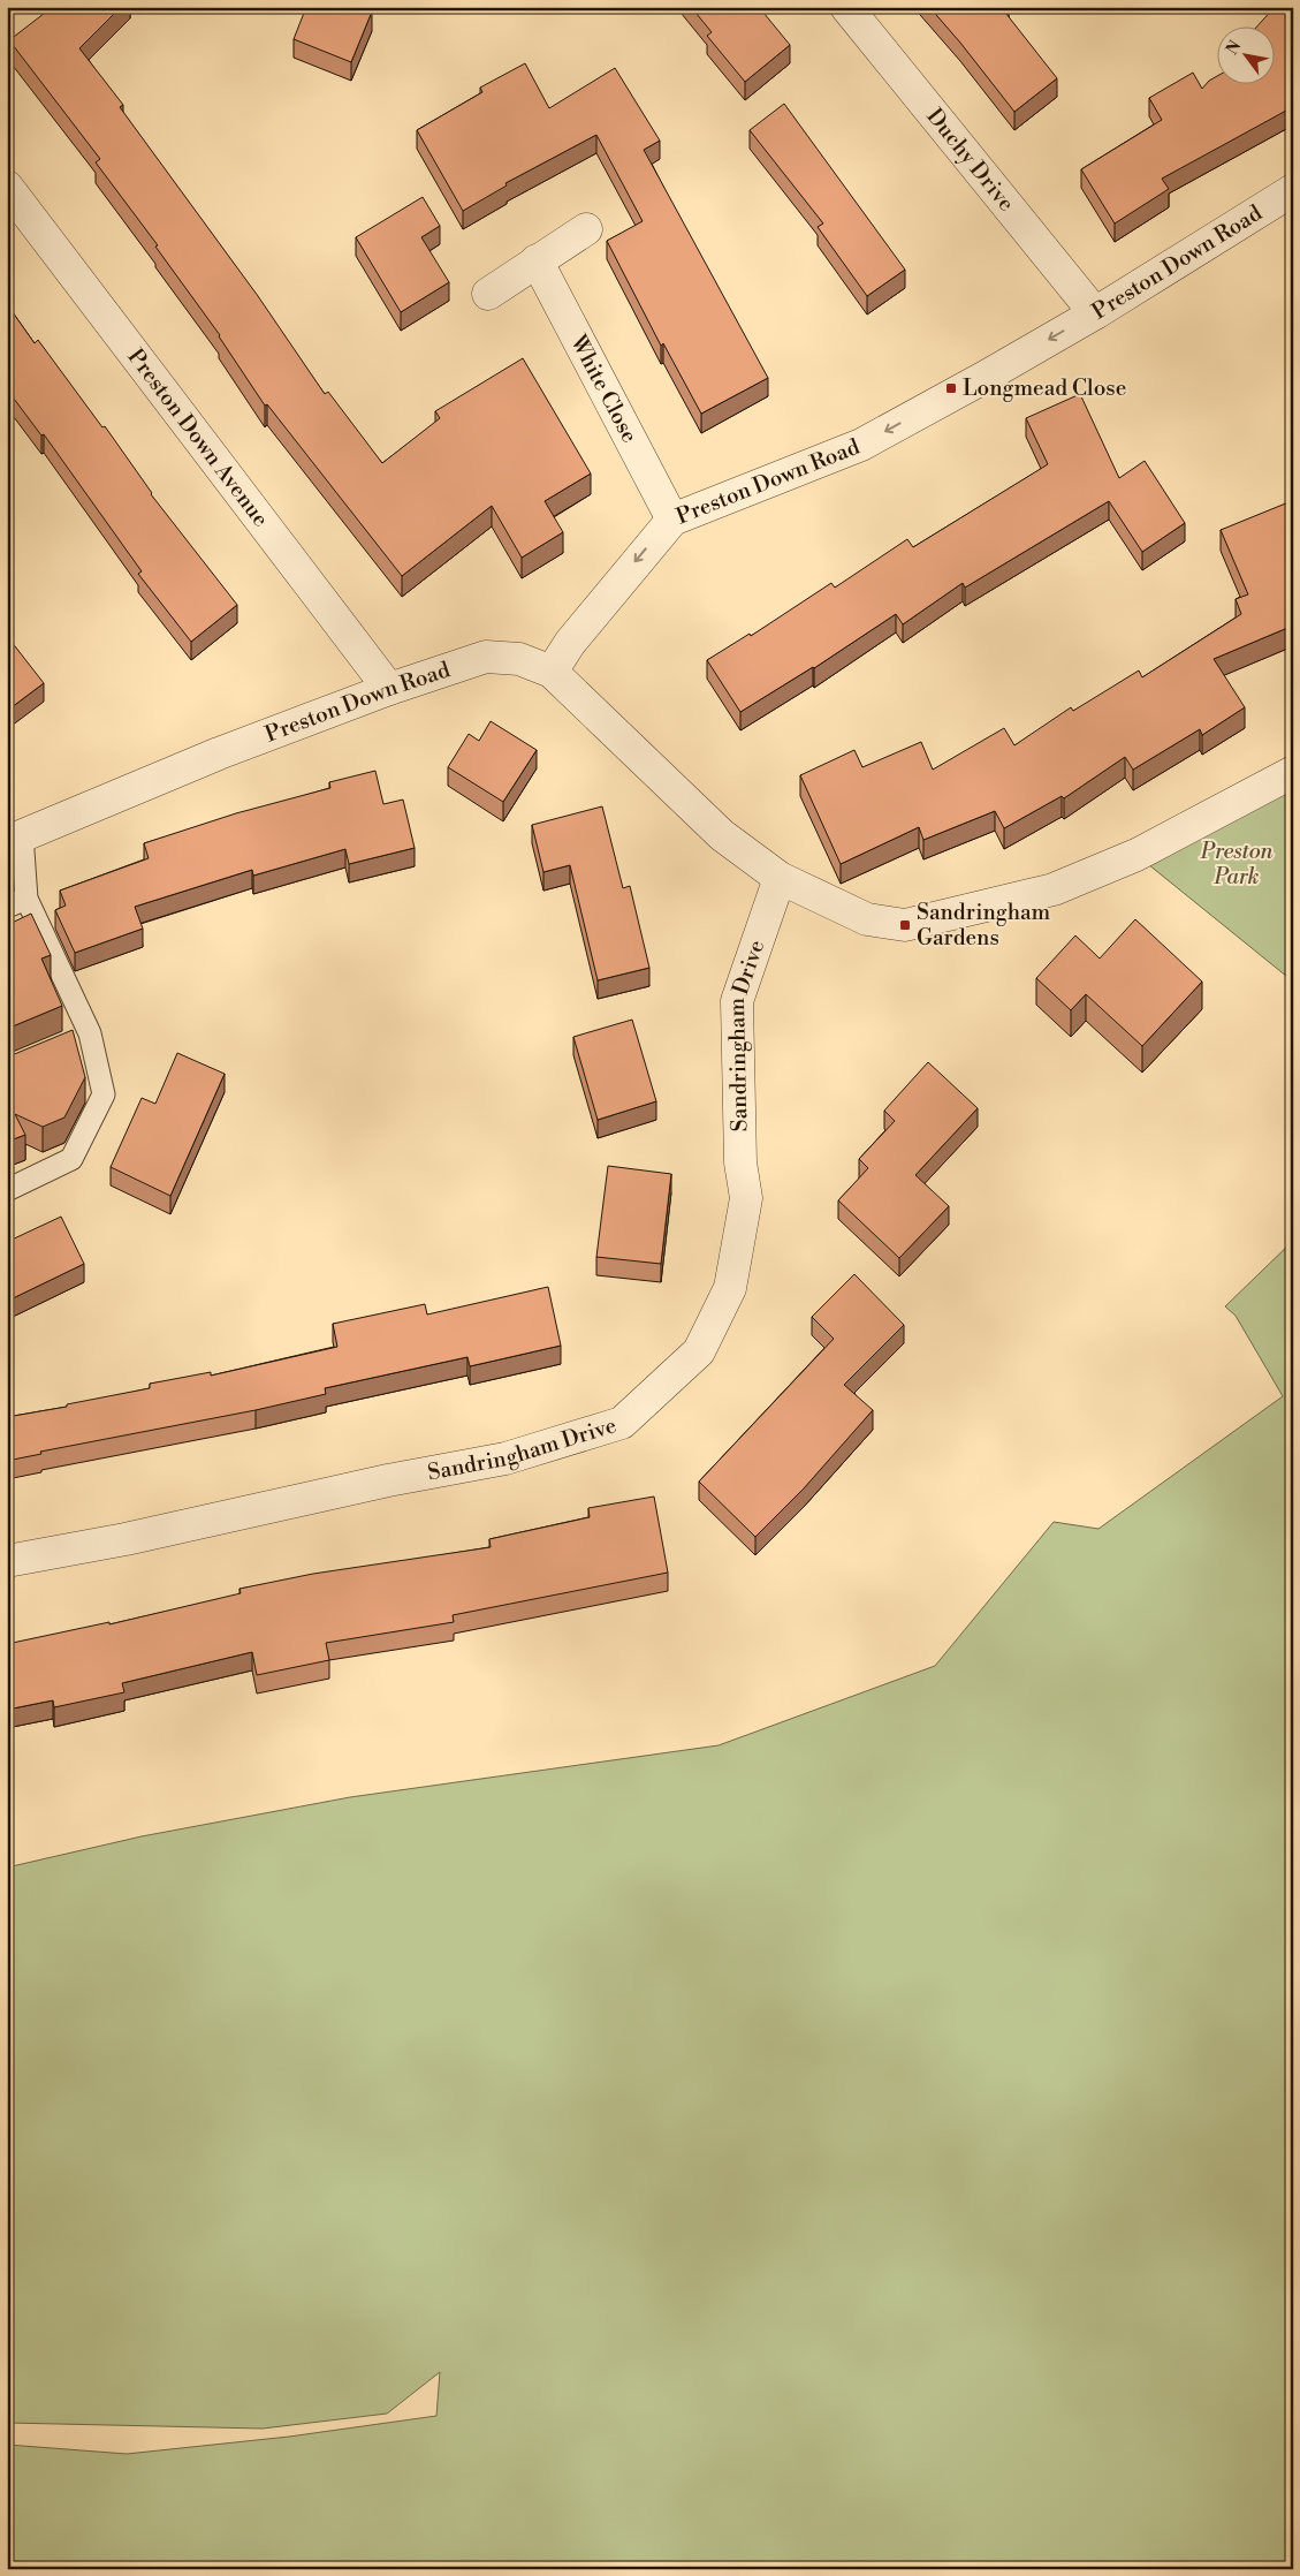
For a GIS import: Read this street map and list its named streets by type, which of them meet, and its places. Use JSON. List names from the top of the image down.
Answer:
{
  "streets": {
    "street": [
      "Duchy Drive",
      "Preston Down Road",
      "White Close",
      "Preston Down Avenue",
      "Sandringham Drive"
    ]
  },
  "crossings": [
    ["Duchy Drive", "Preston Down Road"],
    ["Preston Down Road", "White Close"],
    ["Preston Down Road", "Preston Down Avenue"]
  ],
  "one_way": ["Preston Down Road"],
  "parks": ["Preston Park"],
  "places": {
    "transit": ["Longmead Close", "Sandringham Gardens"]
  },
  "north": "top left"
}
